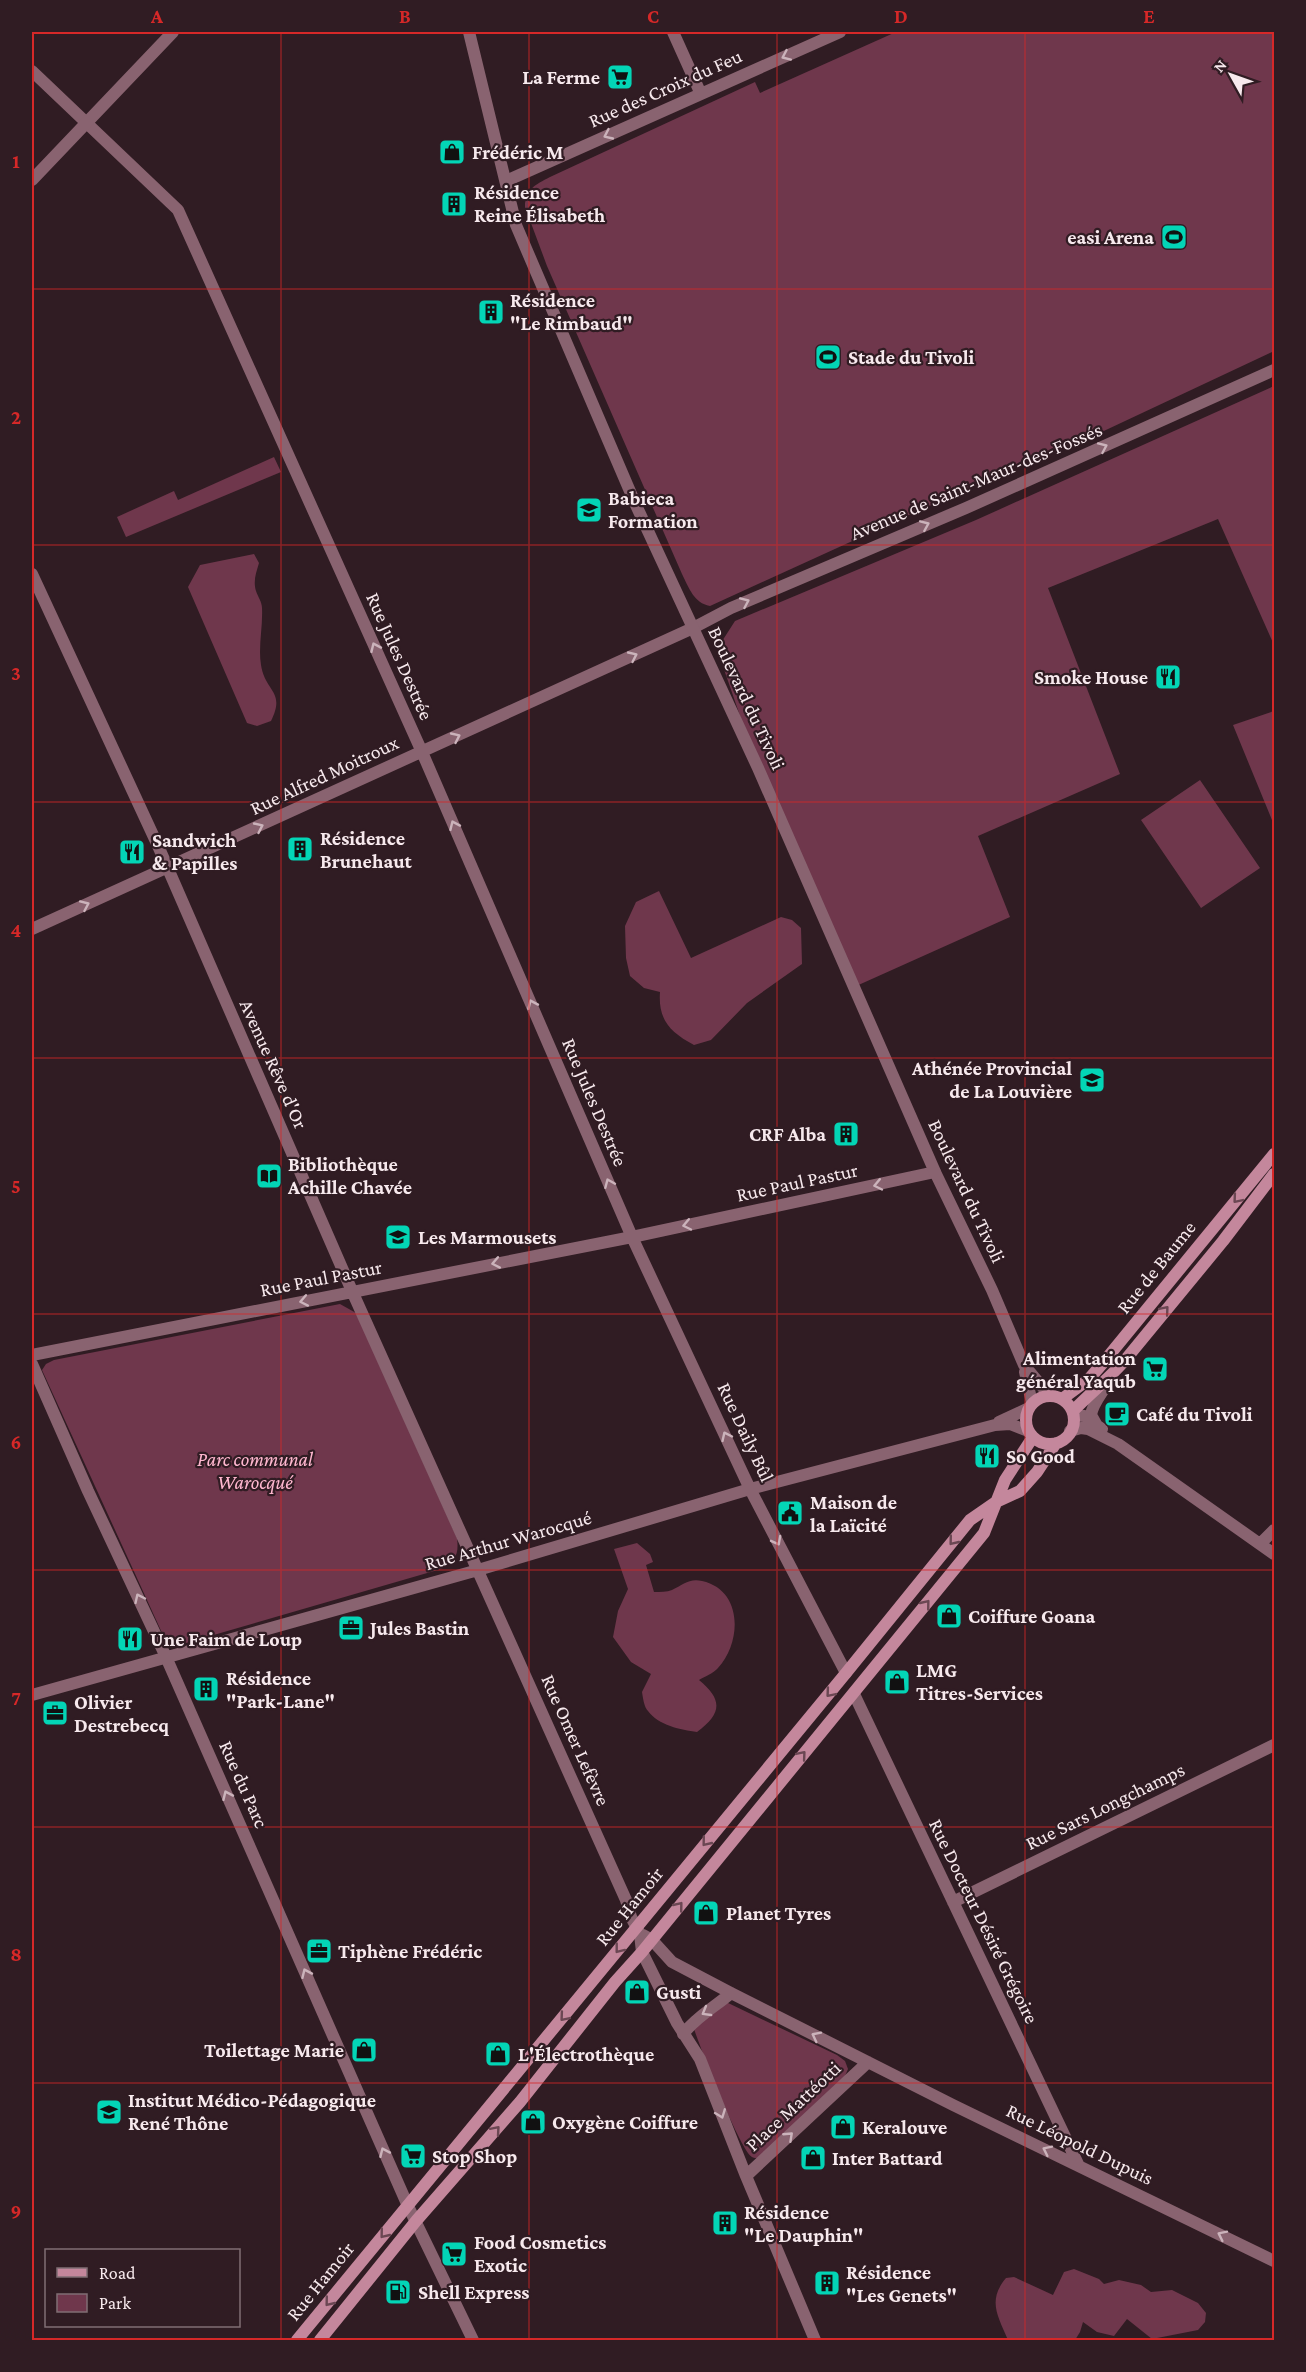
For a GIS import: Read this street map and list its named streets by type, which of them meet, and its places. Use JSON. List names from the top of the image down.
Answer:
{
  "streets": {
    "main road": ["Rue de Baume", "Rue Hamoir"],
    "street": [
      "Rue des Croix du Feu",
      "Avenue de Saint-Maur-des-Fossés",
      "Rue Jules Destrée",
      "Boulevard du Tivoli",
      "Rue Alfred Moitroux",
      "Avenue Rêve d'Or",
      "Rue Paul Pastur",
      "Rue Daily Bûl",
      "Rue Arthur Warocqué",
      "Rue Omer Lefèvre",
      "Rue du Parc",
      "Rue Sars Longchamps",
      "Rue Docteur Désiré Grégoire",
      "Place Mattéotti",
      "Rue Léopold Dupuis"
    ]
  },
  "crossings": [
    ["Rue des Croix du Feu", "Boulevard du Tivoli"],
    ["Avenue de Saint-Maur-des-Fossés", "Boulevard du Tivoli"],
    ["Avenue de Saint-Maur-des-Fossés", "Rue Alfred Moitroux"],
    ["Rue Jules Destrée", "Rue Alfred Moitroux"],
    ["Rue Jules Destrée", "Rue Paul Pastur"],
    ["Rue Jules Destrée", "Rue Daily Bûl"],
    ["Boulevard du Tivoli", "Rue Alfred Moitroux"],
    ["Boulevard du Tivoli", "Rue Paul Pastur"],
    ["Boulevard du Tivoli", "Rue de Baume"],
    ["Boulevard du Tivoli", "Rue Arthur Warocqué"],
    ["Boulevard du Tivoli", "Rue Hamoir"],
    ["Rue Alfred Moitroux", "Avenue Rêve d'Or"],
    ["Avenue Rêve d'Or", "Rue Paul Pastur"],
    ["Avenue Rêve d'Or", "Rue Arthur Warocqué"],
    ["Avenue Rêve d'Or", "Rue Omer Lefèvre"],
    ["Rue Paul Pastur", "Rue Daily Bûl"],
    ["Rue de Baume", "Rue Arthur Warocqué"],
    ["Rue de Baume", "Rue Hamoir"],
    ["Rue Daily Bûl", "Rue Arthur Warocqué"],
    ["Rue Daily Bûl", "Rue Hamoir"],
    ["Rue Arthur Warocqué", "Rue Omer Lefèvre"],
    ["Rue Arthur Warocqué", "Rue du Parc"],
    ["Rue Arthur Warocqué", "Rue Hamoir"],
    ["Rue Omer Lefèvre", "Rue Hamoir"],
    ["Rue Omer Lefèvre", "Place Mattéotti"],
    ["Rue du Parc", "Rue Hamoir"],
    ["Rue Sars Longchamps", "Rue Docteur Désiré Grégoire"],
    ["Rue Hamoir", "Rue Docteur Désiré Grégoire"],
    ["Rue Hamoir", "Place Mattéotti"],
    ["Rue Docteur Désiré Grégoire", "Rue Léopold Dupuis"],
    ["Place Mattéotti", "Rue Léopold Dupuis"]
  ],
  "one_way": [
    "Rue des Croix du Feu",
    "Avenue de Saint-Maur-des-Fossés",
    "Rue Jules Destrée",
    "Rue Alfred Moitroux",
    "Rue Paul Pastur",
    "Rue du Parc",
    "Rue Léopold Dupuis"
  ],
  "parks": ["Parc communal Warocqué"],
  "places": {
    "supermarket": [
      "La Ferme",
      "Alimentation général Yaqub",
      "Stop Shop",
      "Food Cosmetics Exotic"
    ],
    "shop": [
      "Frédéric M",
      "Coiffure Goana",
      "LMG Titres-Services",
      "Planet Tyres",
      "Gusti",
      "Toilettage Marie",
      "L'Électrothèque",
      "Oxygène Coiffure",
      "Keralouve",
      "Inter Battard"
    ],
    "building": [
      "Résidence Reine Élisabeth",
      "Résidence \"Le Rimbaud\"",
      "Résidence Brunehaut",
      "CRF Alba",
      "Résidence \"Park-Lane\"",
      "Résidence \"Le Dauphin\"",
      "Résidence \"Les Genets\""
    ],
    "sports": ["easi Arena", "Stade du Tivoli"],
    "school or university": [
      "Babieca Formation",
      "Athénée Provincial de La Louvière",
      "Les Marmousets",
      "Institut Médico-Pédagogique René Thône"
    ],
    "restaurant": [
      "Smoke House",
      "Sandwich & Papilles",
      "So Good",
      "Une Faim de Loup"
    ],
    "library": ["Bibliothèque Achille Chavée"],
    "cafe": ["Café du Tivoli"],
    "public building": ["Maison de la Laïcité"],
    "office": ["Jules Bastin", "Olivier Destrebecq", "Tiphène Frédéric"],
    "fuel station": ["Shell Express"]
  },
  "legend": ["Road", "Park"],
  "north": "top left",
  "grid": {
    "columns": [
      "A",
      "B",
      "C",
      "D",
      "E"
    ],
    "rows": [
      "1",
      "2",
      "3",
      "4",
      "5",
      "6",
      "7",
      "8",
      "9"
    ]
  }
}
